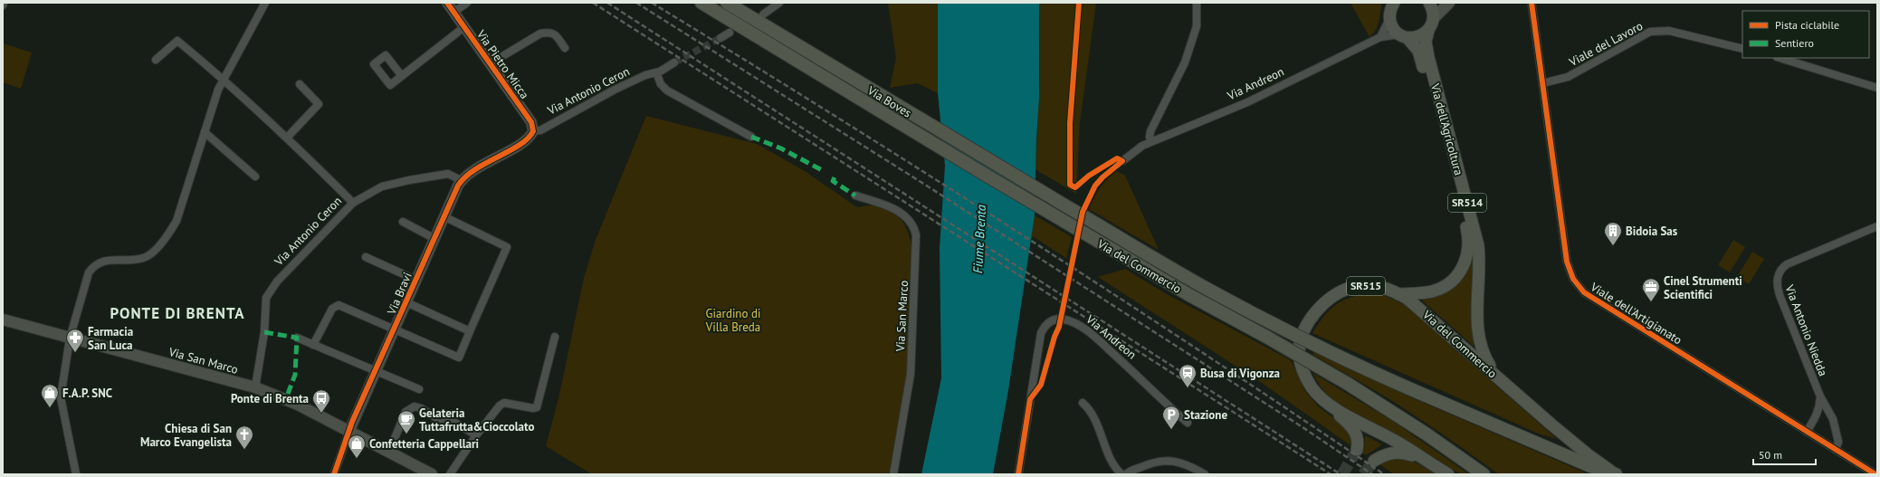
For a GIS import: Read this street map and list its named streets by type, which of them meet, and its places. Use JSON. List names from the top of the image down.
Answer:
{
  "streets": {
    "highway": ["Via Boves", "Via del Commercio"],
    "main road": [
      "Via dell'Agricoltura",
      "SR514",
      "SR515",
      "Via San Marco"
    ],
    "street": [
      "Viale del Lavoro",
      "Via Pietro Micca",
      "Via Andreon",
      "Via Antonio Ceron",
      "Via Bravi",
      "Viale dell'Artigianato",
      "Via Antonio Niedda"
    ]
  },
  "crossings": [
    ["Viale del Lavoro", "Viale dell'Artigianato"],
    ["Via Pietro Micca", "Via Antonio Ceron"],
    ["Via Andreon", "Via dell'Agricoltura"],
    ["Via Andreon", "SR514"],
    ["Via Antonio Ceron", "Via Bravi"],
    ["Via Antonio Ceron", "Via San Marco"],
    ["Via Boves", "Via del Commercio"],
    ["Via dell'Agricoltura", "SR514"],
    ["Via dell'Agricoltura", "Via del Commercio"],
    ["Via del Commercio", "SR515"],
    ["Via Bravi", "Via San Marco"],
    ["Viale dell'Artigianato", "Via Antonio Niedda"]
  ],
  "districts": ["PONTE DI BRENTA"],
  "water": ["Fiume Brenta"],
  "parks": ["Giardino di Villa Breda"],
  "places": {
    "building": ["Bidoia Sas"],
    "office": ["Cinel Strumenti Scientifici"],
    "pharmacy": ["Farmacia San Luca"],
    "station": ["Busa di Vigonza"],
    "shop": ["F.A.P. SNC", "Confetteria Cappellari"],
    "bus stop": ["Ponte di Brenta"],
    "parking": ["Stazione"],
    "cafe": ["Gelateria Tuttafrutta&Cioccolato"],
    "church": ["Chiesa di San Marco Evangelista"]
  },
  "legend": ["Pista ciclabile", "Sentiero"],
  "scale_bar": "50 m"
}
